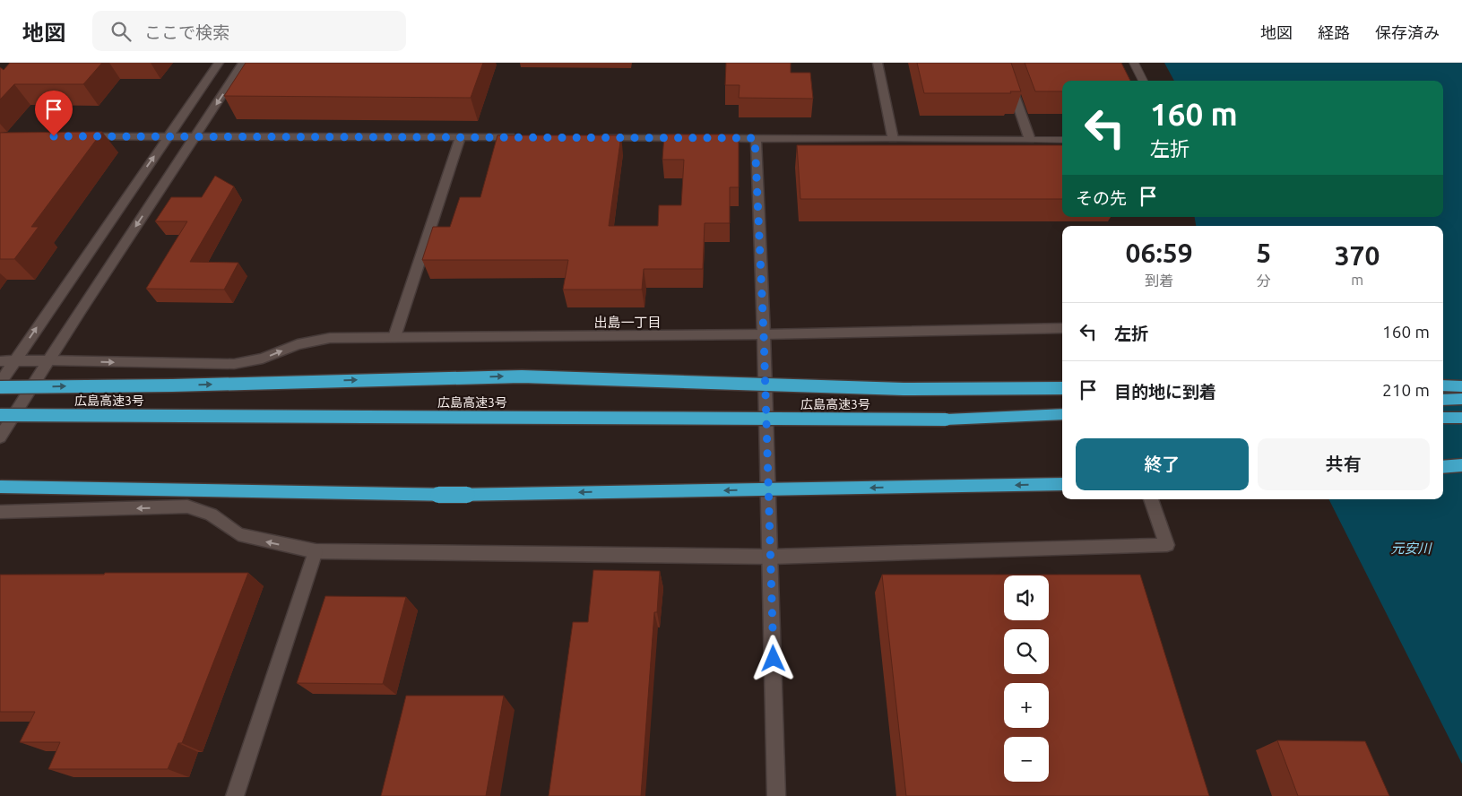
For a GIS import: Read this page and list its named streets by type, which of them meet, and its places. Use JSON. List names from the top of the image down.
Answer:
{
  "streets": {
    "highway": ["広島高速3号"]
  },
  "districts": ["出島一丁目"],
  "water": ["元安川"],
  "page": {
    "header": "地図",
    "search": "ここで検索",
    "nav": ["地図", "経路", "保存済み"],
    "turn": ["160 m", "左折"],
    "then": "その先",
    "eta": [
      "06:59",
      "到着",
      "5",
      "分",
      "370",
      "m"
    ],
    "list": [
      {
        "name": "左折",
        "value": "160 m"
      },
      {
        "name": "目的地に到着",
        "value": "210 m"
      }
    ],
    "buttons": ["終了", "共有"],
    "map_buttons": ["+", "−"]
  }
}
